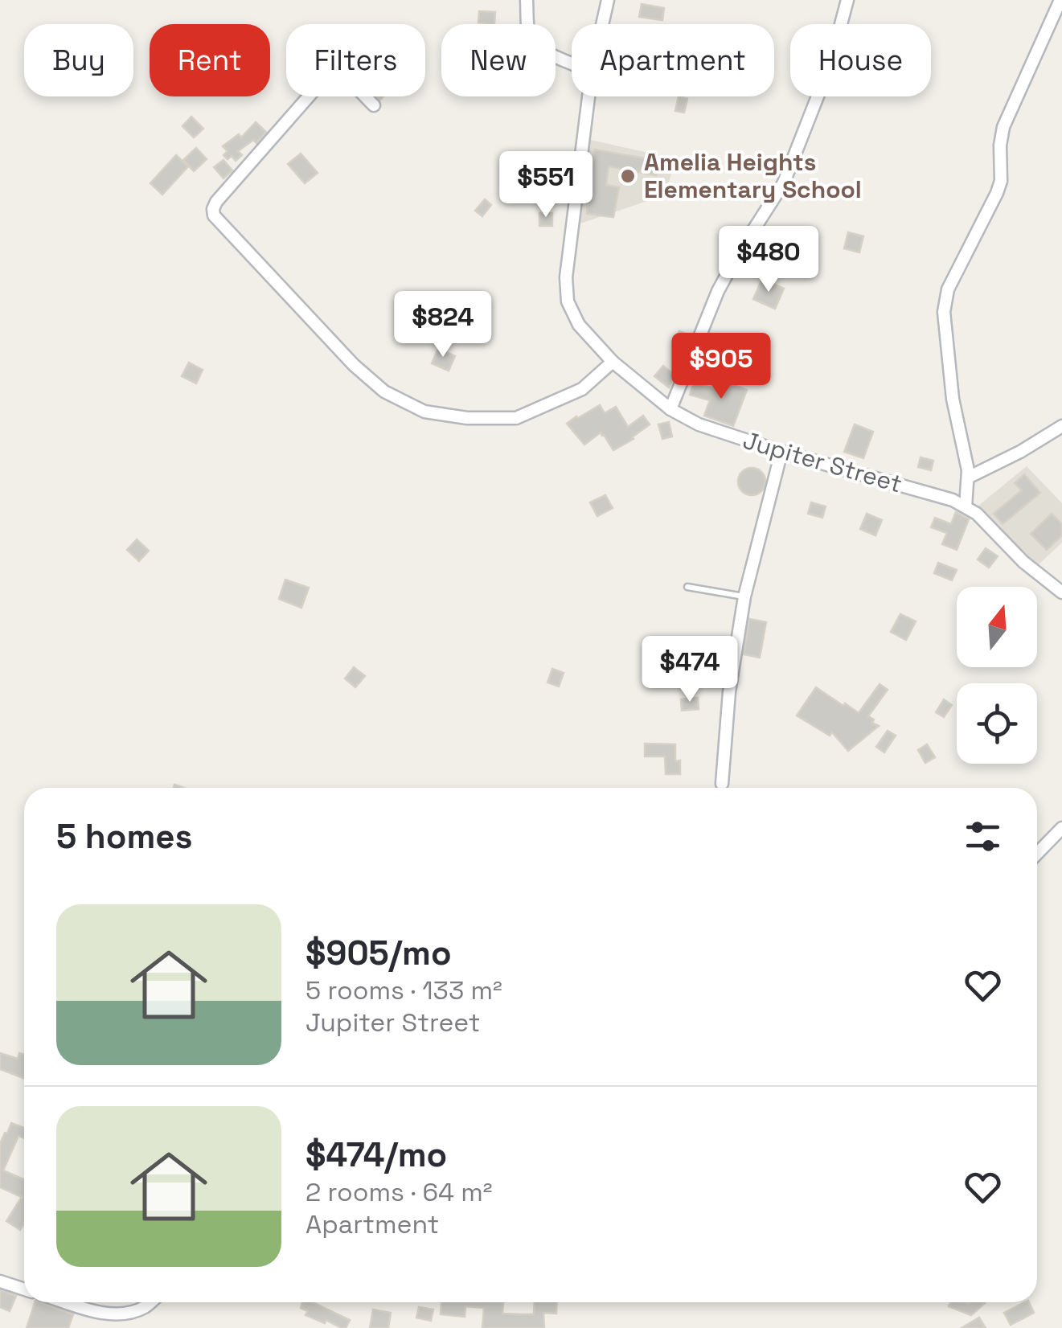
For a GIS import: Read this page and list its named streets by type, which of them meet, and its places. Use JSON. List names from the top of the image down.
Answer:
{
  "streets": {
    "street": ["Jupiter Street"]
  },
  "places": ["Amelia Heights Elementary School"],
  "north": "top",
  "page": {
    "chip": [
      "Buy",
      "Rent",
      "Filters",
      "New",
      "Apartment",
      "House"
    ],
    "price": [
      "$551",
      "$480",
      "$824",
      "$905",
      "$474"
    ],
    "heading": "5 homes",
    "list": [
      {
        "name": "$905/mo",
        "note": "5 rooms · 133 m² · Jupiter Street"
      },
      {
        "name": "$474/mo",
        "note": "2 rooms · 64 m² · Apartment"
      }
    ]
  }
}
